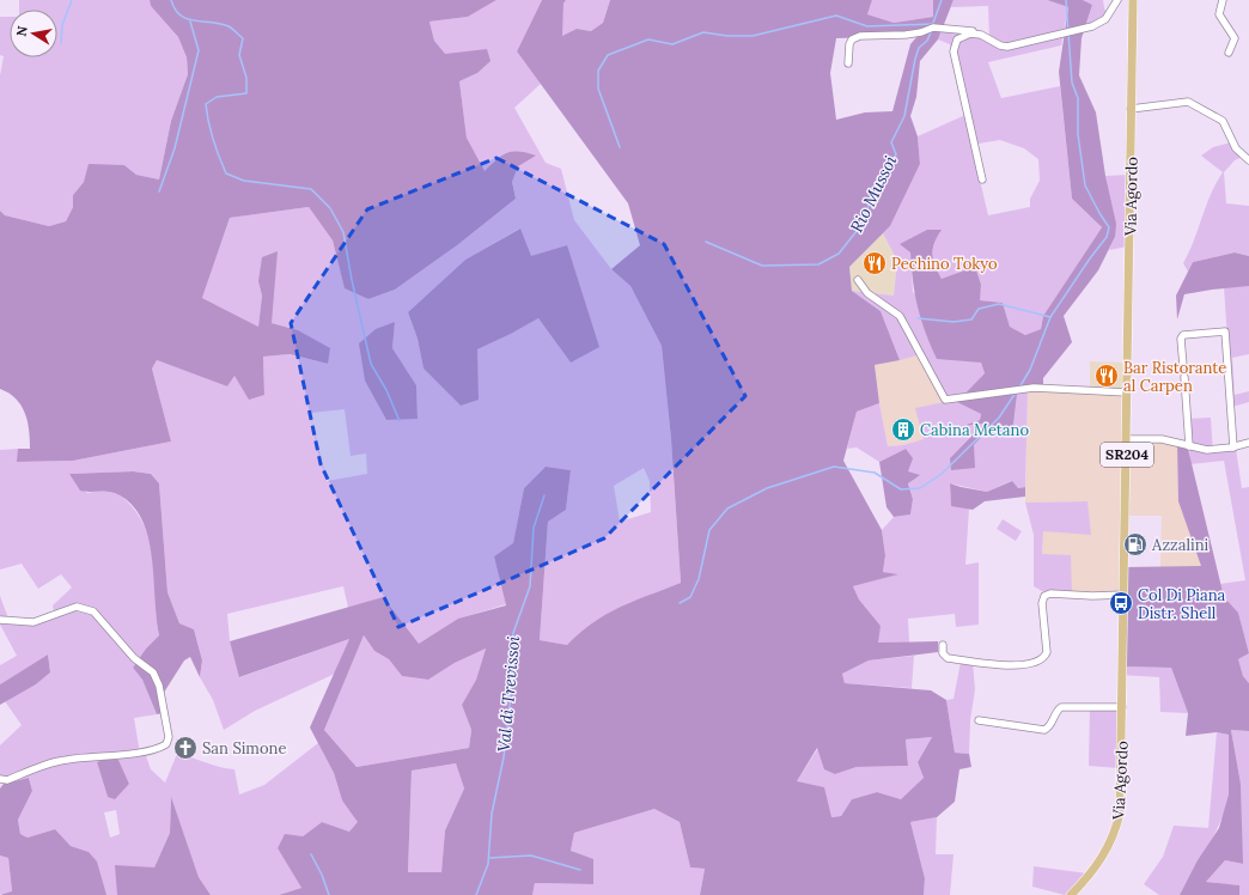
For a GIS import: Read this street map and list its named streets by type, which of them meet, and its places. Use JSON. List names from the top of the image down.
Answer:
{
  "streets": {
    "main road": ["Via Agordo", "SR204"]
  },
  "water": ["Rio Mussoi", "Val di Trevissoi"],
  "places": {
    "restaurant": ["Pechino Tokyo", "Bar Ristorante al Carpen"],
    "building": ["Cabina Metano"],
    "fuel station": ["Azzalini"],
    "bus stop": ["Col Di Piana Distr. Shell"],
    "church": ["San Simone"]
  },
  "north": "left"
}
